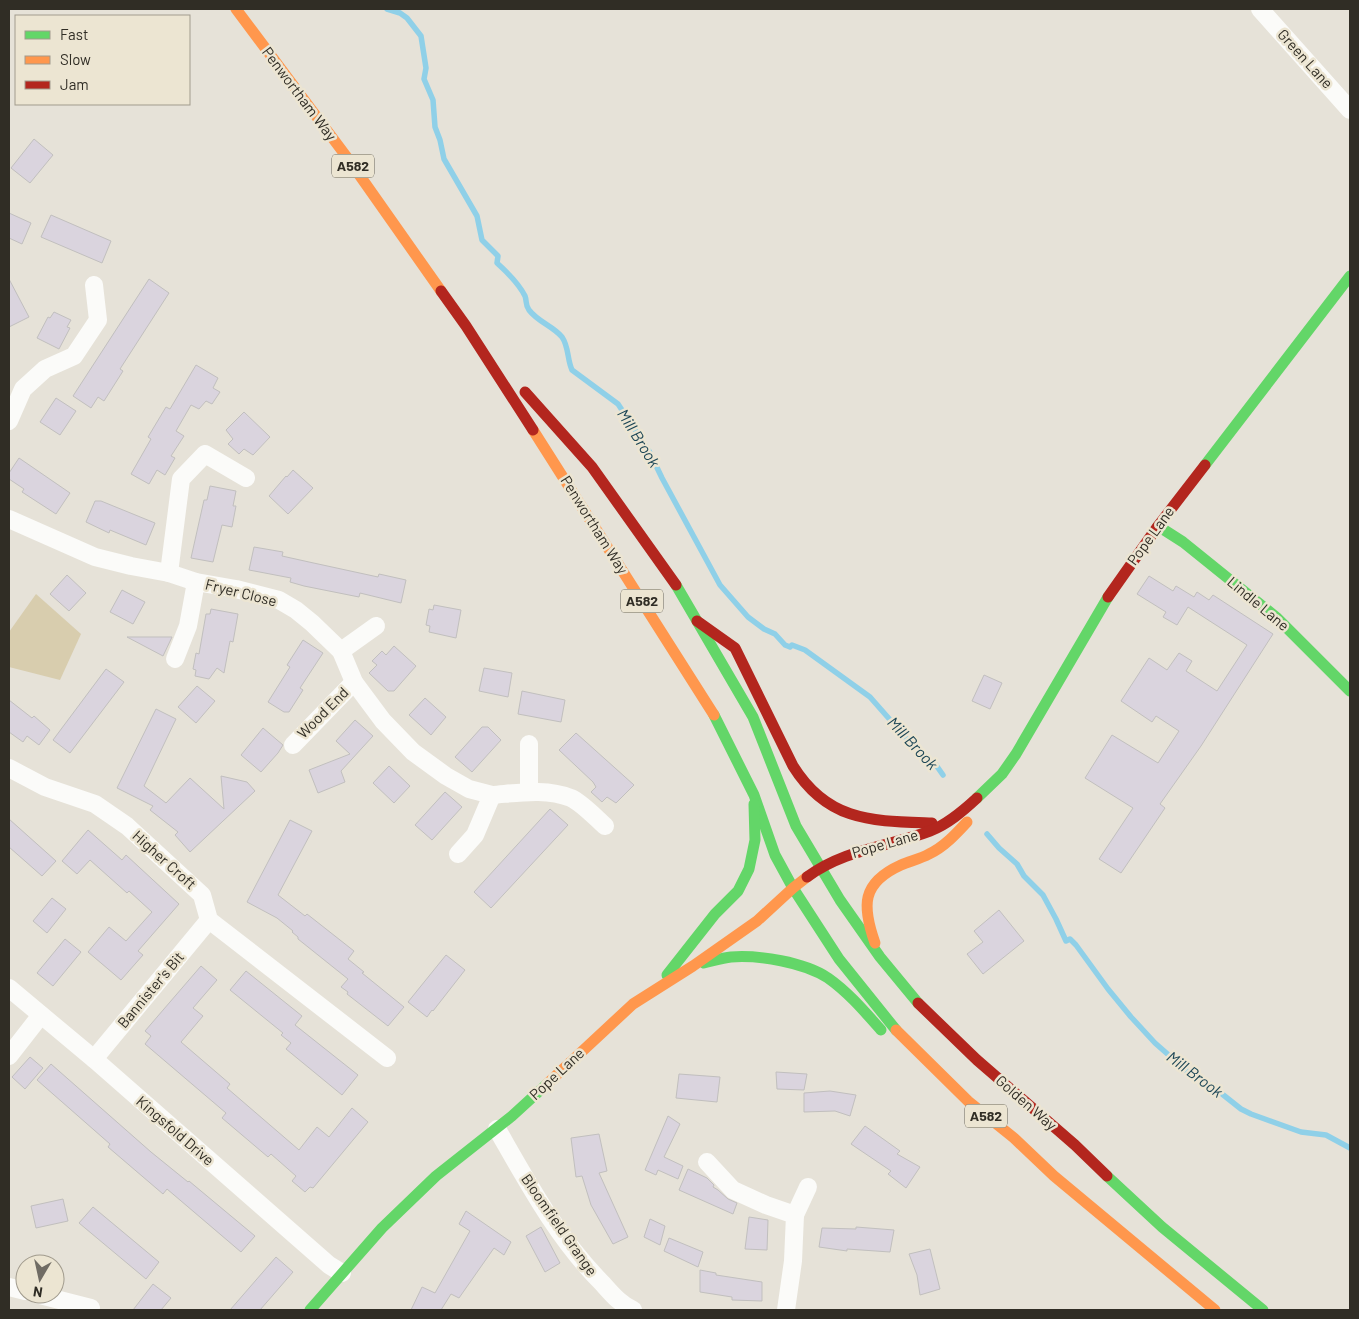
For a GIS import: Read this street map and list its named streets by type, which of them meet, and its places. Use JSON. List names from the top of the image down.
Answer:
{
  "streets": {
    "main road": [
      "Penwortham Way",
      "A582",
      "Pope Lane",
      "Lindle Lane",
      "Golden Way"
    ],
    "street": [
      "Green Lane",
      "Fryer Close",
      "Wood End",
      "Higher Croft",
      "Bannister's Bit",
      "Kingsfold Drive",
      "Bloomfield Grange"
    ]
  },
  "crossings": [
    ["Penwortham Way", "A582"],
    ["Penwortham Way", "Pope Lane"],
    ["Penwortham Way", "Golden Way"],
    ["A582", "Pope Lane"],
    ["Pope Lane", "Lindle Lane"],
    ["Pope Lane", "Golden Way"],
    ["Pope Lane", "Kingsfold Drive"],
    ["Pope Lane", "Bloomfield Grange"],
    ["Fryer Close", "Wood End"],
    ["Higher Croft", "Bannister's Bit"],
    ["Bannister's Bit", "Kingsfold Drive"]
  ],
  "water": ["Mill Brook"],
  "legend": ["Fast", "Slow", "Jam"],
  "north": "bottom"
}
